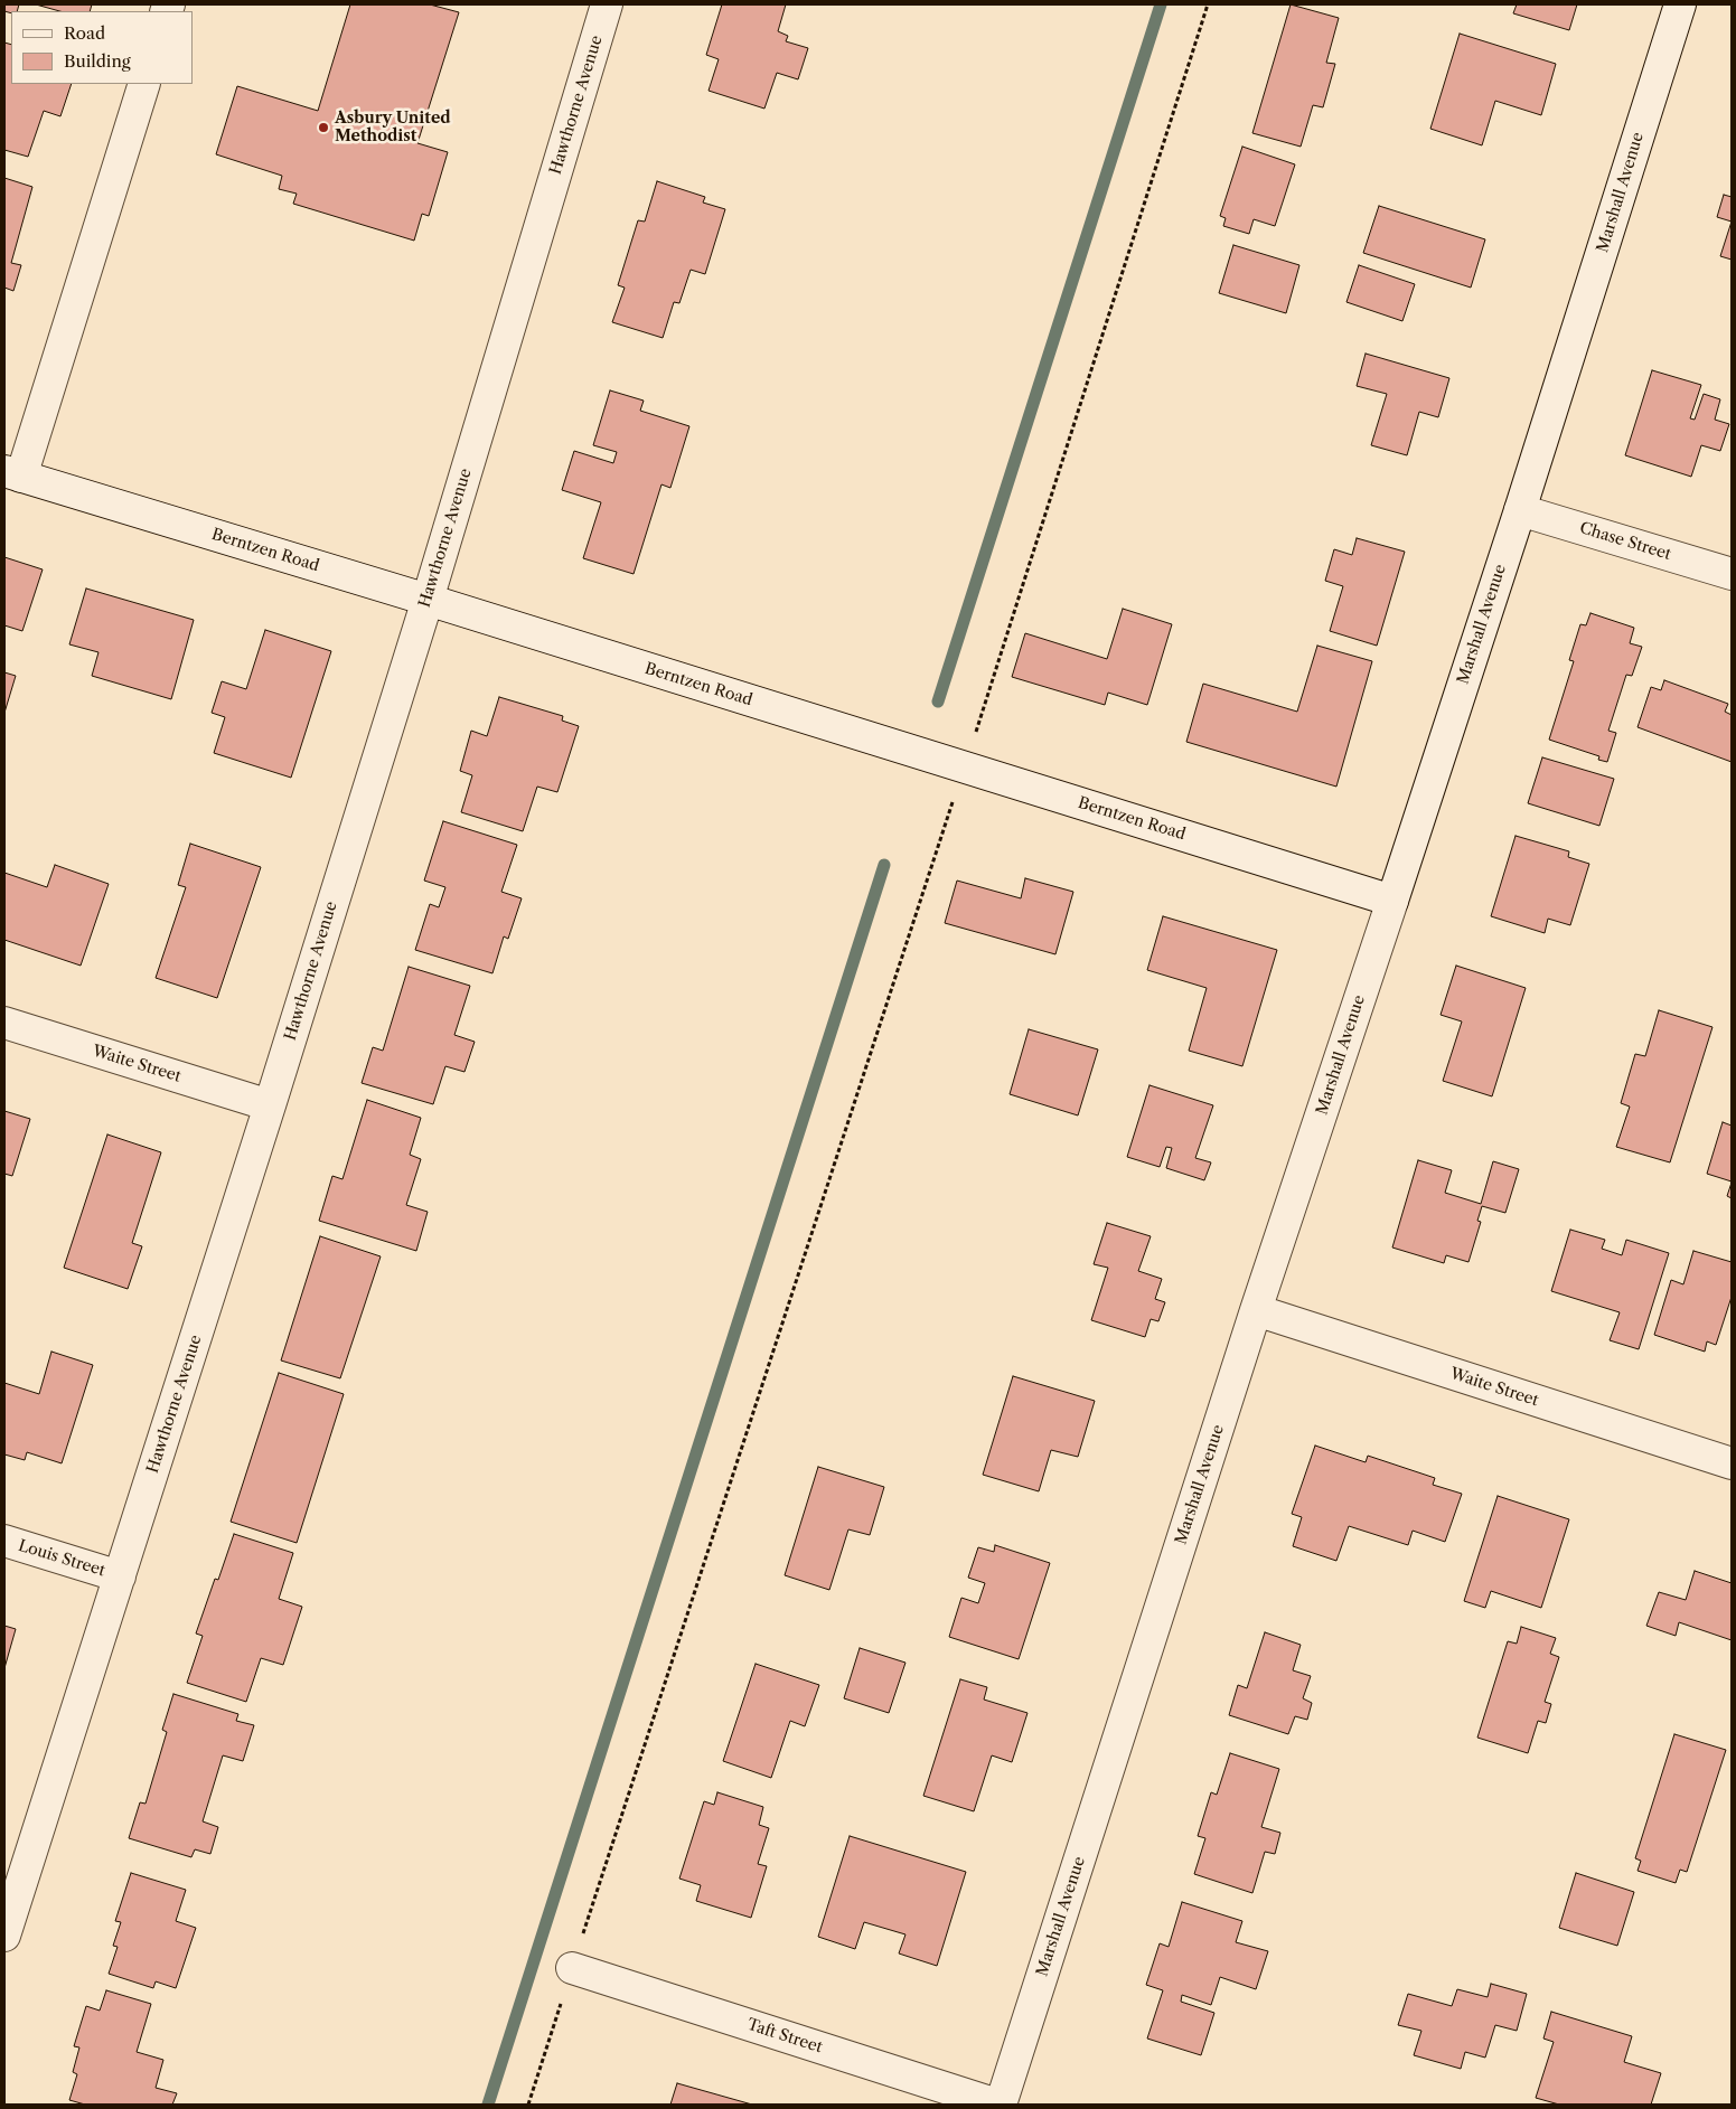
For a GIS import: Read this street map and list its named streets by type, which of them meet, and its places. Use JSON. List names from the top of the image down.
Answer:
{
  "streets": {
    "street": [
      "Hawthorne Avenue",
      "Marshall Avenue",
      "Chase Street",
      "Berntzen Road",
      "Waite Street",
      "Louis Street",
      "Taft Street"
    ]
  },
  "crossings": [
    ["Hawthorne Avenue", "Berntzen Road"],
    ["Hawthorne Avenue", "Waite Street"],
    ["Hawthorne Avenue", "Louis Street"],
    ["Marshall Avenue", "Chase Street"],
    ["Marshall Avenue", "Berntzen Road"],
    ["Marshall Avenue", "Waite Street"],
    ["Marshall Avenue", "Taft Street"]
  ],
  "places": ["Asbury United Methodist"],
  "legend": ["Road", "Building"]
}
